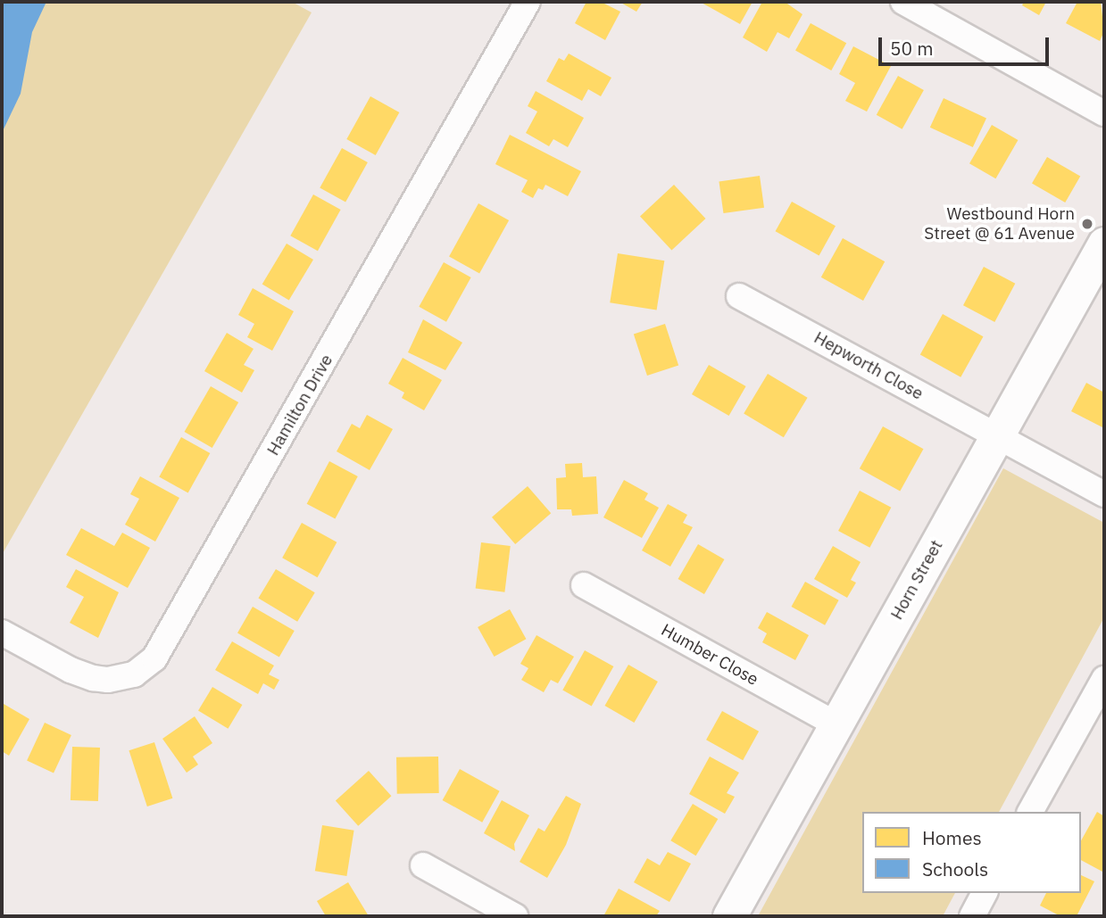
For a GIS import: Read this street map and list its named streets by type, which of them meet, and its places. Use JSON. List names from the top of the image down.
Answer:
{
  "streets": {
    "street": [
      "Hepworth Close",
      "Hamilton Drive",
      "Horn Street",
      "Humber Close"
    ]
  },
  "crossings": [
    ["Hepworth Close", "Horn Street"],
    ["Horn Street", "Humber Close"]
  ],
  "places": ["Westbound Horn Street @ 61 Avenue"],
  "legend": ["Homes", "Schools"],
  "scale_bar": "50 m"
}
